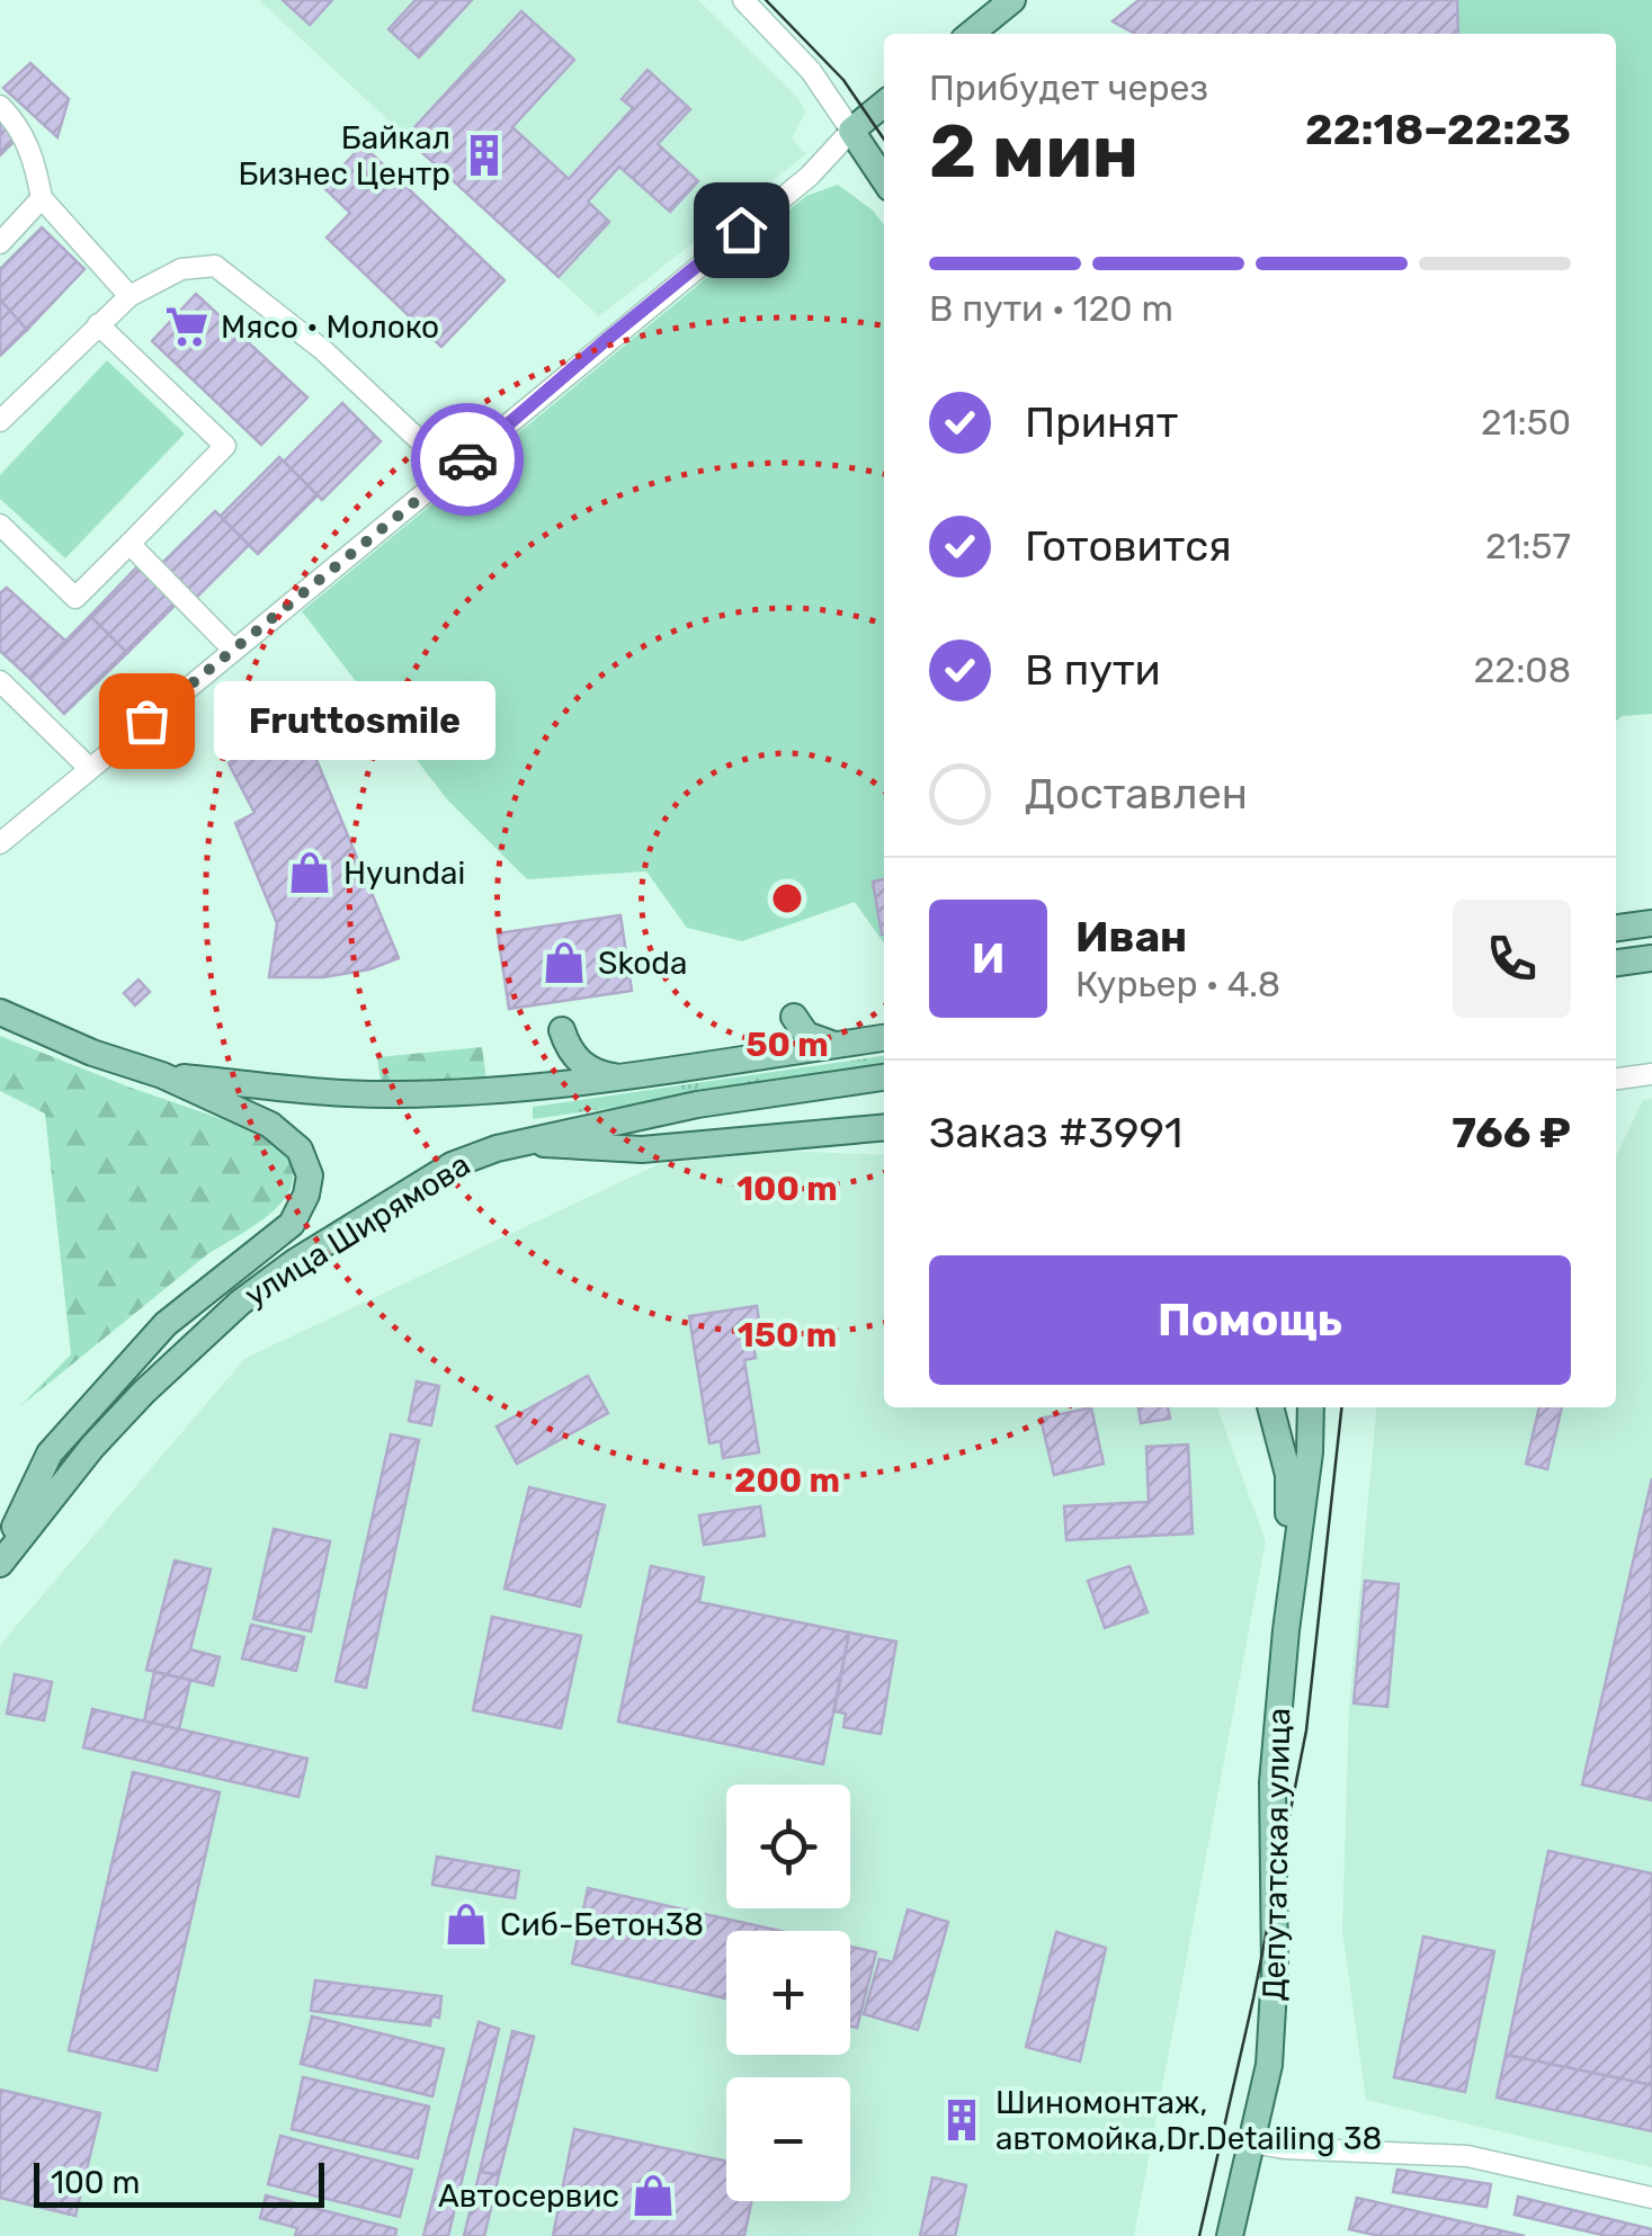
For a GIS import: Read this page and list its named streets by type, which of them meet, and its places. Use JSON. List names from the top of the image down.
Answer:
{
  "streets": {
    "main road": ["улица Ширямова", "Депутатская улица"]
  },
  "places": {
    "building": ["Байкал Бизнес Центр", "Шиномонтаж, автомойка,Dr.Detailing 38"],
    "supermarket": ["Мясо • Молоко"],
    "other": ["Fruttosmile"],
    "shop": [
      "Hyundai",
      "Skoda",
      "Сиб-Бетон38",
      "Автосервис"
    ]
  },
  "scale_bar": "100 m",
  "page": {
    "heading": ["2 мин", "Прибудет через", "22:18–22:23"],
    "panel": [
      "Иван",
      "Курьер · 4.8",
      "Заказ #3991",
      "766 ₽"
    ],
    "bar": "В пути · 120 m",
    "list": [
      ["Принят", "21:50"],
      ["Готовится", "21:57"],
      ["В пути", "22:08"],
      "Доставлен"
    ],
    "bubble": "Fruttosmile",
    "round": "И",
    "buttons": "Помощь",
    "map_buttons": ["+", "−"],
    "scale": "100 m"
  },
  "rings": [
    "50 m",
    "100 m",
    "150 m",
    "200 m"
  ]
}
